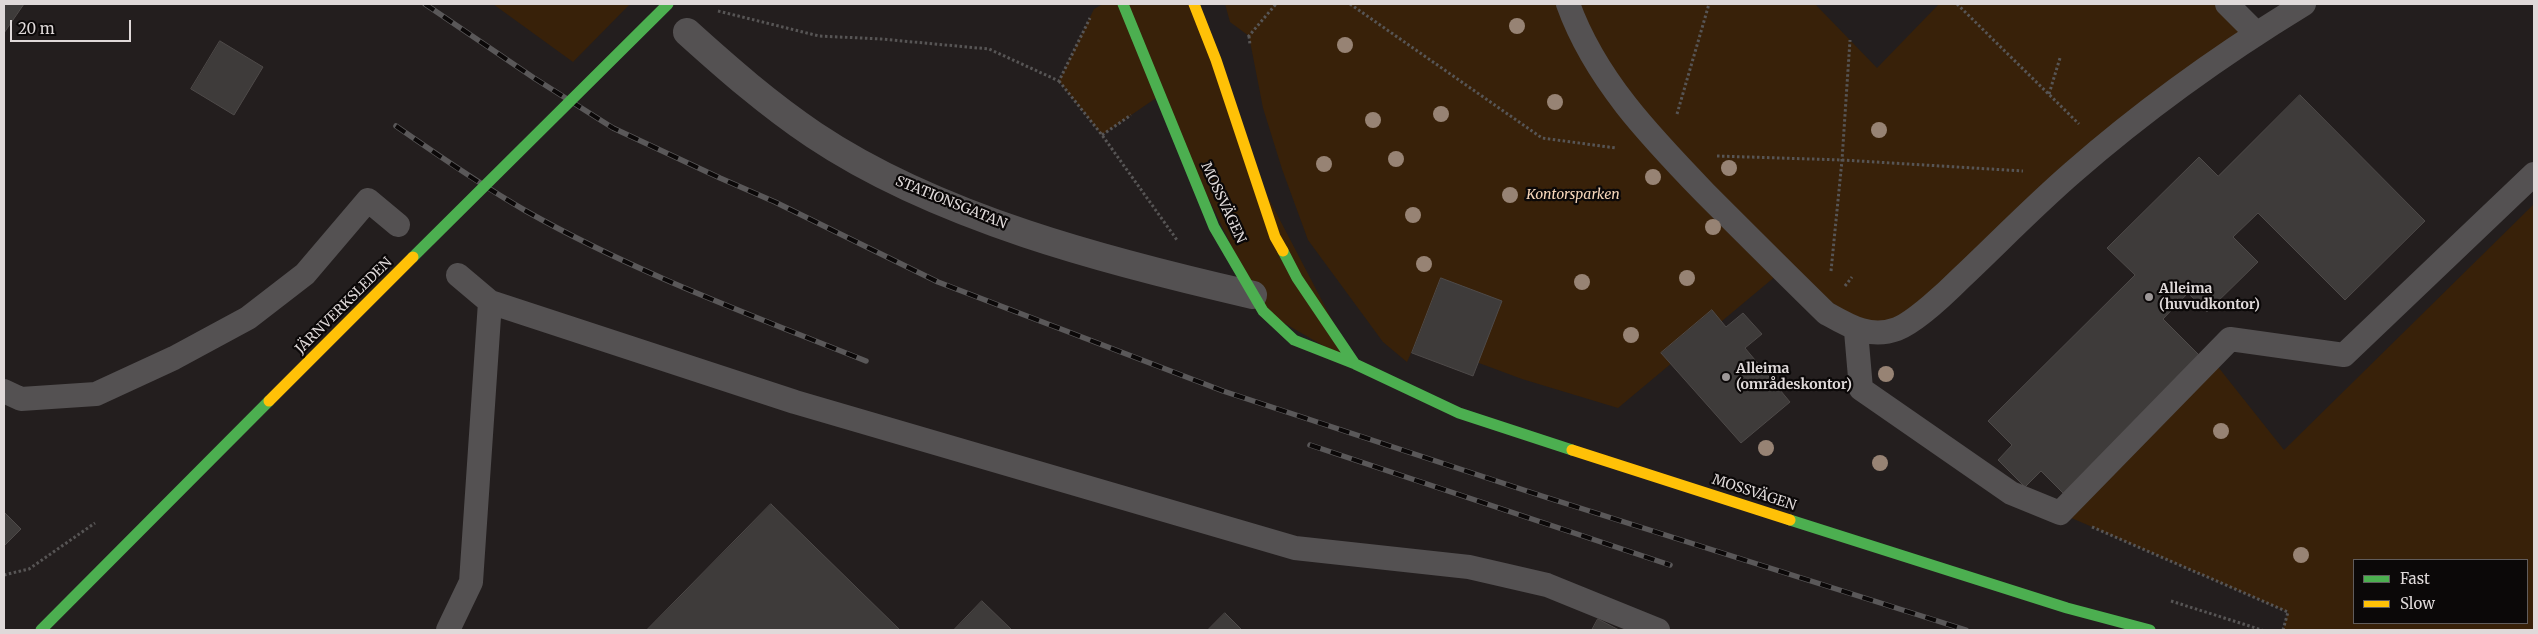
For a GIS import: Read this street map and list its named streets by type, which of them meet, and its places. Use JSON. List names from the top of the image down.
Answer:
{
  "streets": {
    "street": ["STATIONSGATAN", "MOSSVÄGEN", "JÄRNVERKSLEDEN"]
  },
  "crossings": [
    ["STATIONSGATAN", "MOSSVÄGEN"]
  ],
  "parks": ["Kontorsparken"],
  "places": ["Alleima (huvudkontor)", "Alleima (områdeskontor)"],
  "legend": ["Fast", "Slow"],
  "scale_bar": "20 m"
}
